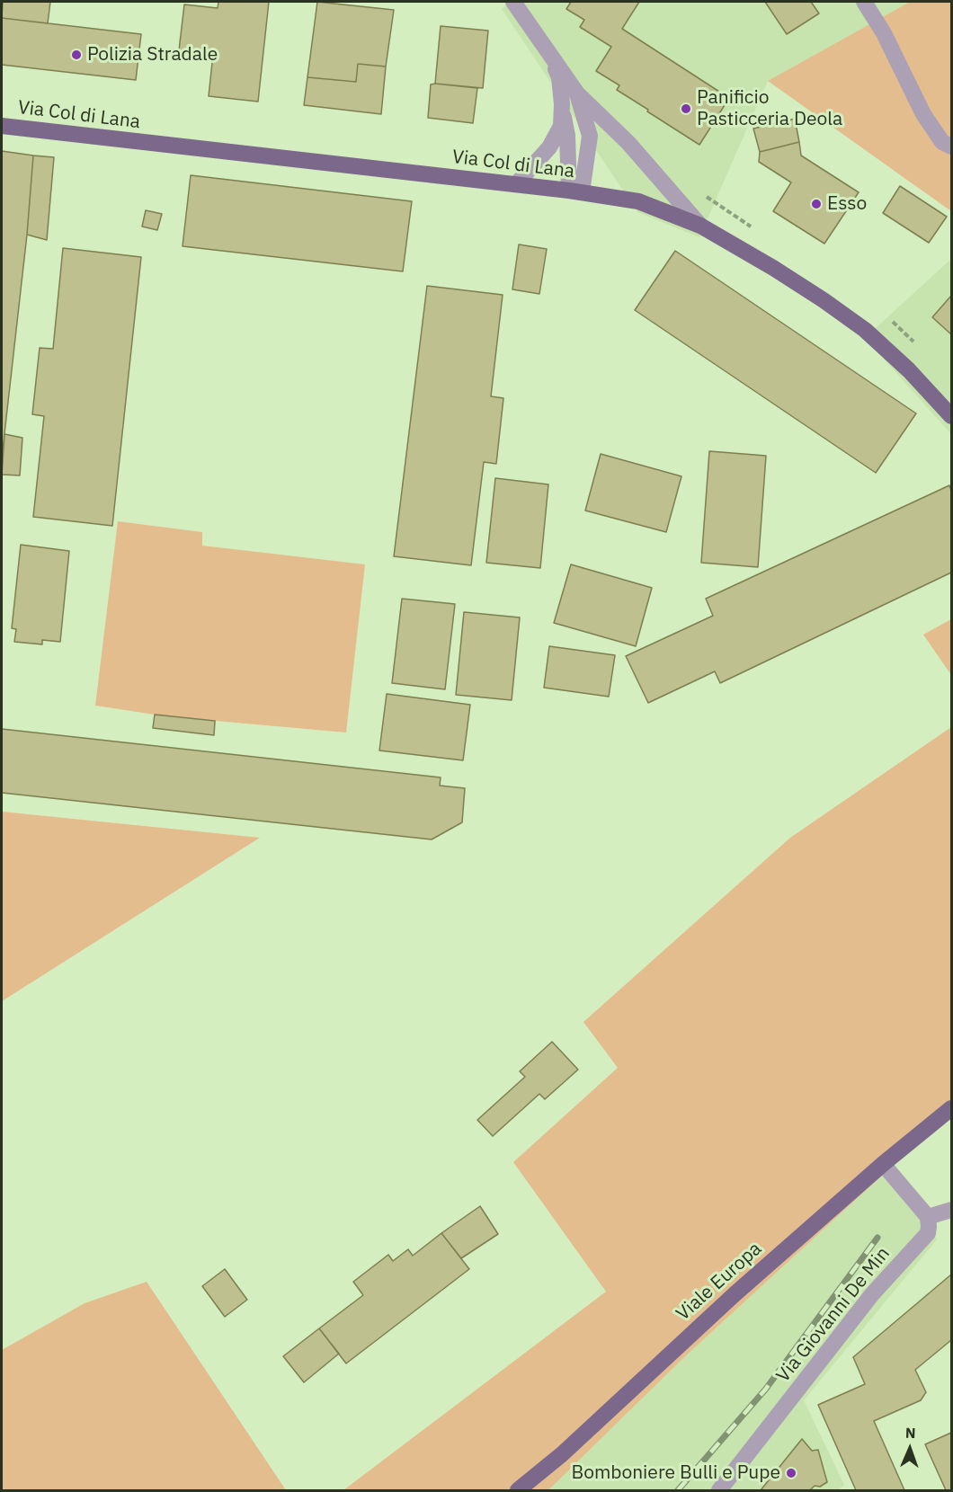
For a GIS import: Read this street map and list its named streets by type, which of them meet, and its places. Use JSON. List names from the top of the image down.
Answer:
{
  "streets": {
    "main road": ["Via Col di Lana", "Viale Europa"],
    "street": ["Via Giovanni De Min"]
  },
  "places": [
    "Polizia Stradale",
    "Panificio Pasticceria Deola",
    "Esso",
    "Bomboniere Bulli e Pupe"
  ],
  "north": "top"
}
